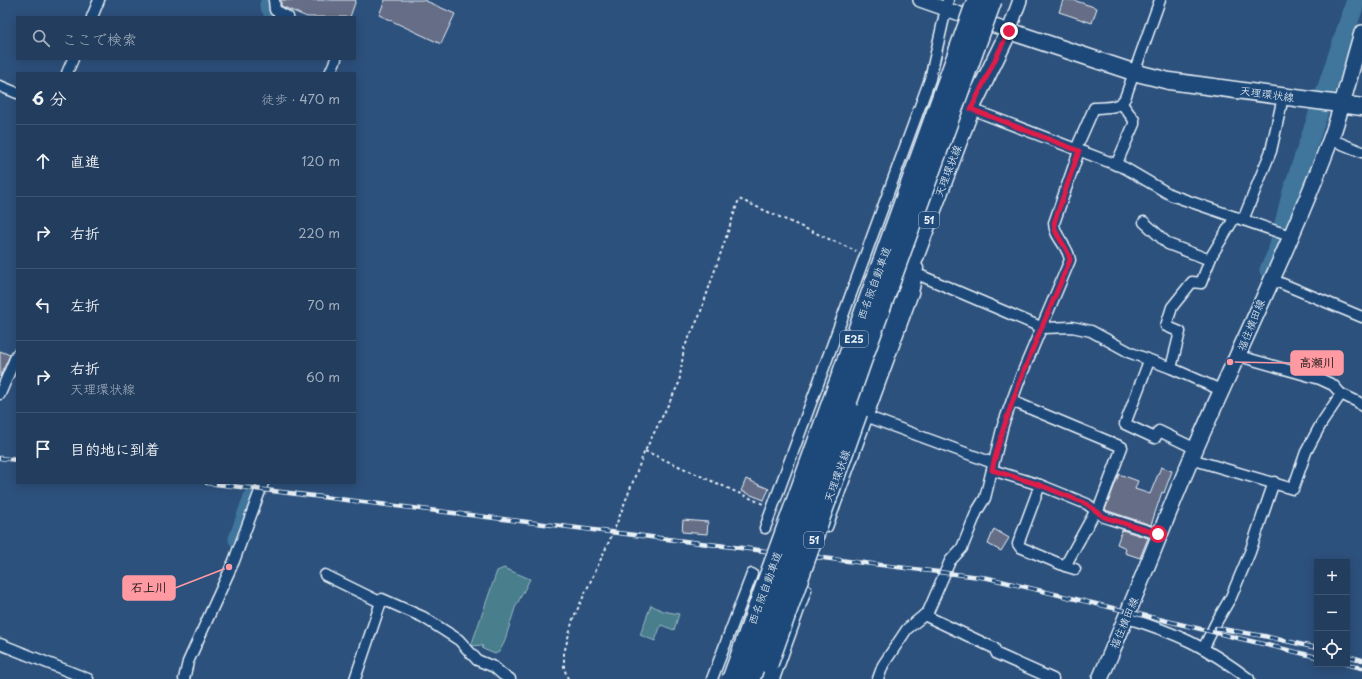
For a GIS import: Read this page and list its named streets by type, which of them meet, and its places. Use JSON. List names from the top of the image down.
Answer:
{
  "streets": {
    "highway": ["西名阪自動車道", "E25"],
    "main road": ["天理環状線", "51", "福住横田線"]
  },
  "crossings": [
    ["天理環状線", "福住横田線"]
  ],
  "places": ["高瀬川", "石上川"],
  "page": {
    "search": "ここで検索",
    "heading": ["6 分", "徒歩 · 470 m"],
    "list": [
      ["直進", "120 m"],
      ["右折", "220 m"],
      ["左折", "70 m"],
      ["右折", "天理環状線", "60 m"],
      "目的地に到着"
    ],
    "map_buttons": ["+", "−"]
  }
}
